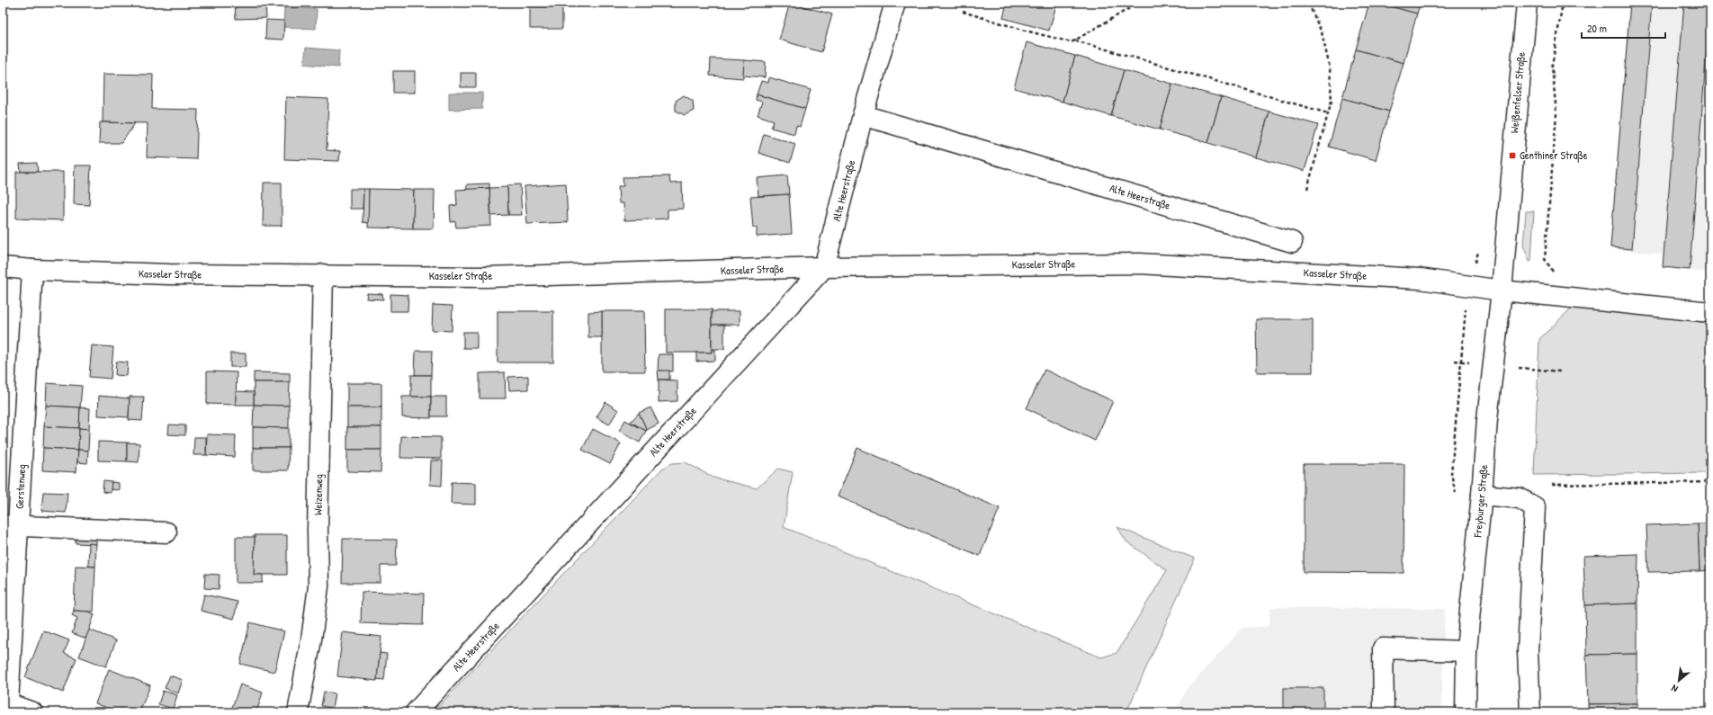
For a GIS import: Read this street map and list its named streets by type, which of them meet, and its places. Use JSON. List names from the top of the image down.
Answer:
{
  "streets": {
    "street": [
      "Weißenfelser Straße",
      "Alte Heerstraße",
      "Kasseler Straße",
      "Gerstenweg",
      "Weizenweg",
      "Freyburger Straße"
    ]
  },
  "crossings": [
    ["Weißenfelser Straße", "Kasseler Straße"],
    ["Weißenfelser Straße", "Freyburger Straße"],
    ["Alte Heerstraße", "Kasseler Straße"],
    ["Kasseler Straße", "Gerstenweg"],
    ["Kasseler Straße", "Weizenweg"],
    ["Kasseler Straße", "Freyburger Straße"]
  ],
  "places": {
    "transit": ["Genthiner Straße"]
  },
  "scale_bar": "20 m",
  "north": "bottom left"
}
